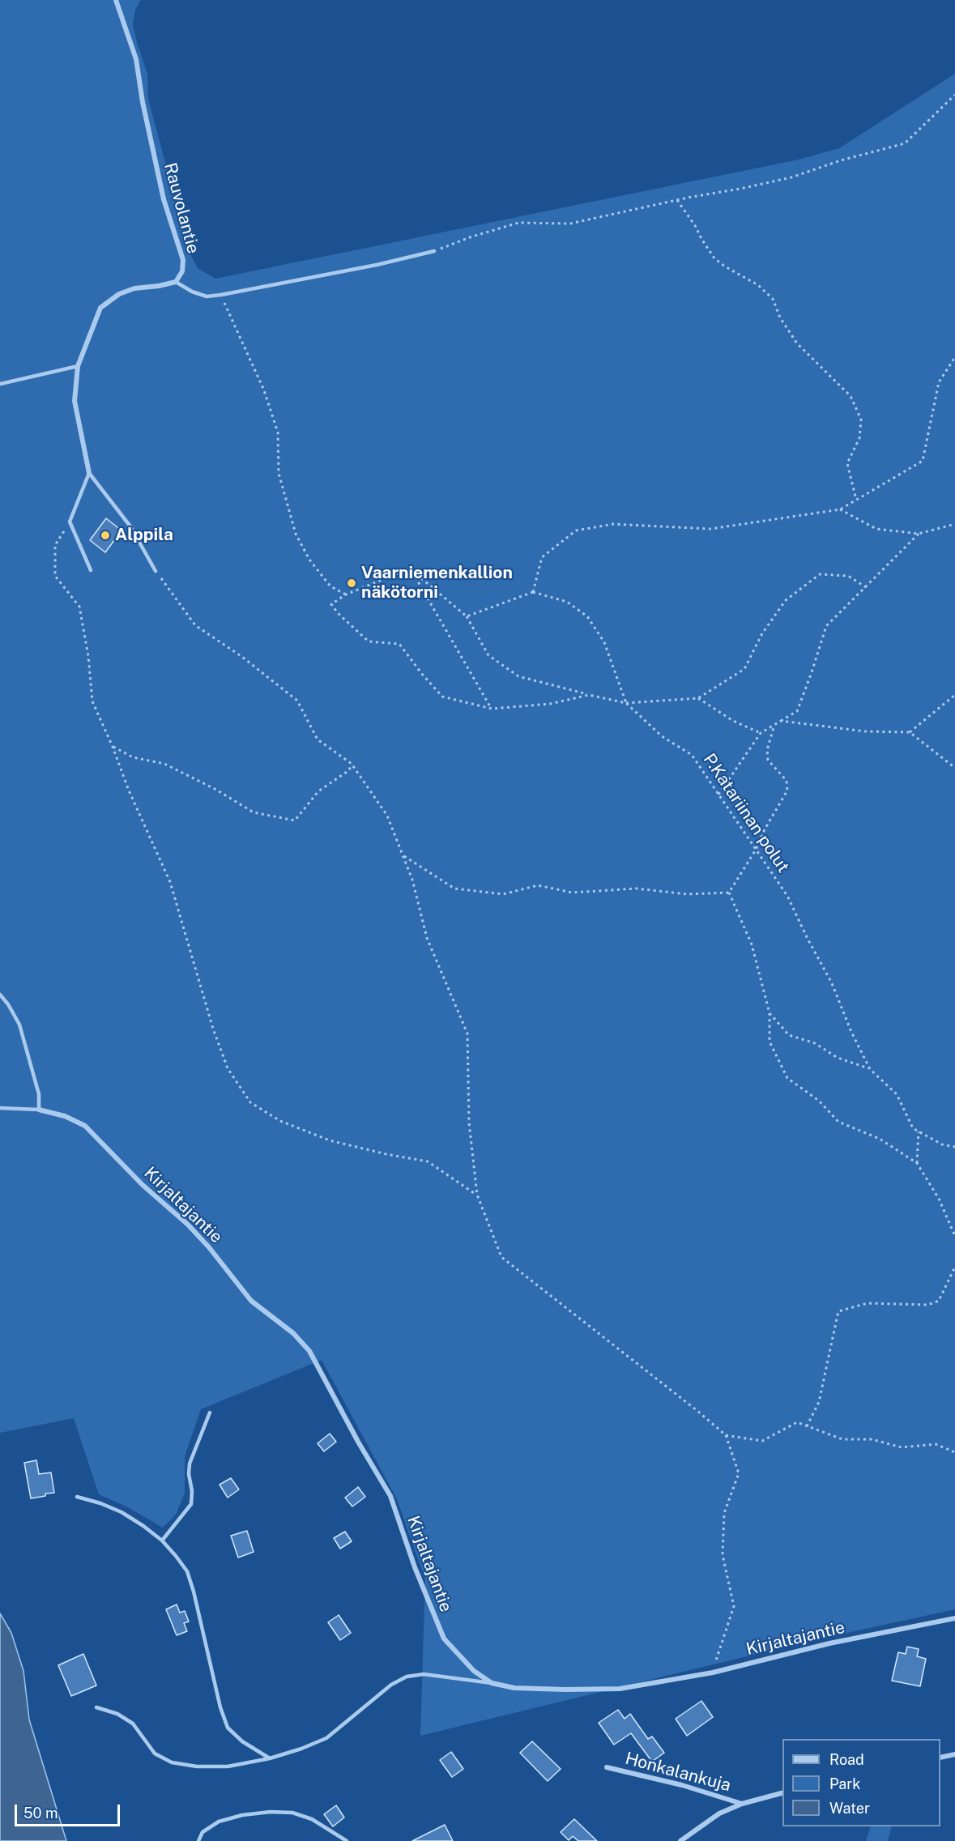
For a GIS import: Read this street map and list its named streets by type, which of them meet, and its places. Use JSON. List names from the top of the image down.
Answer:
{
  "streets": {
    "street": ["Rauvolantie", "Kirjaltajantie", "Honkalankuja"],
    "path": ["P.Katariinan polut"]
  },
  "places": ["Alppila", "Vaarniemenkallion näkötorni"],
  "legend": ["Road", "Park", "Water"],
  "scale_bar": "50 m"
}
